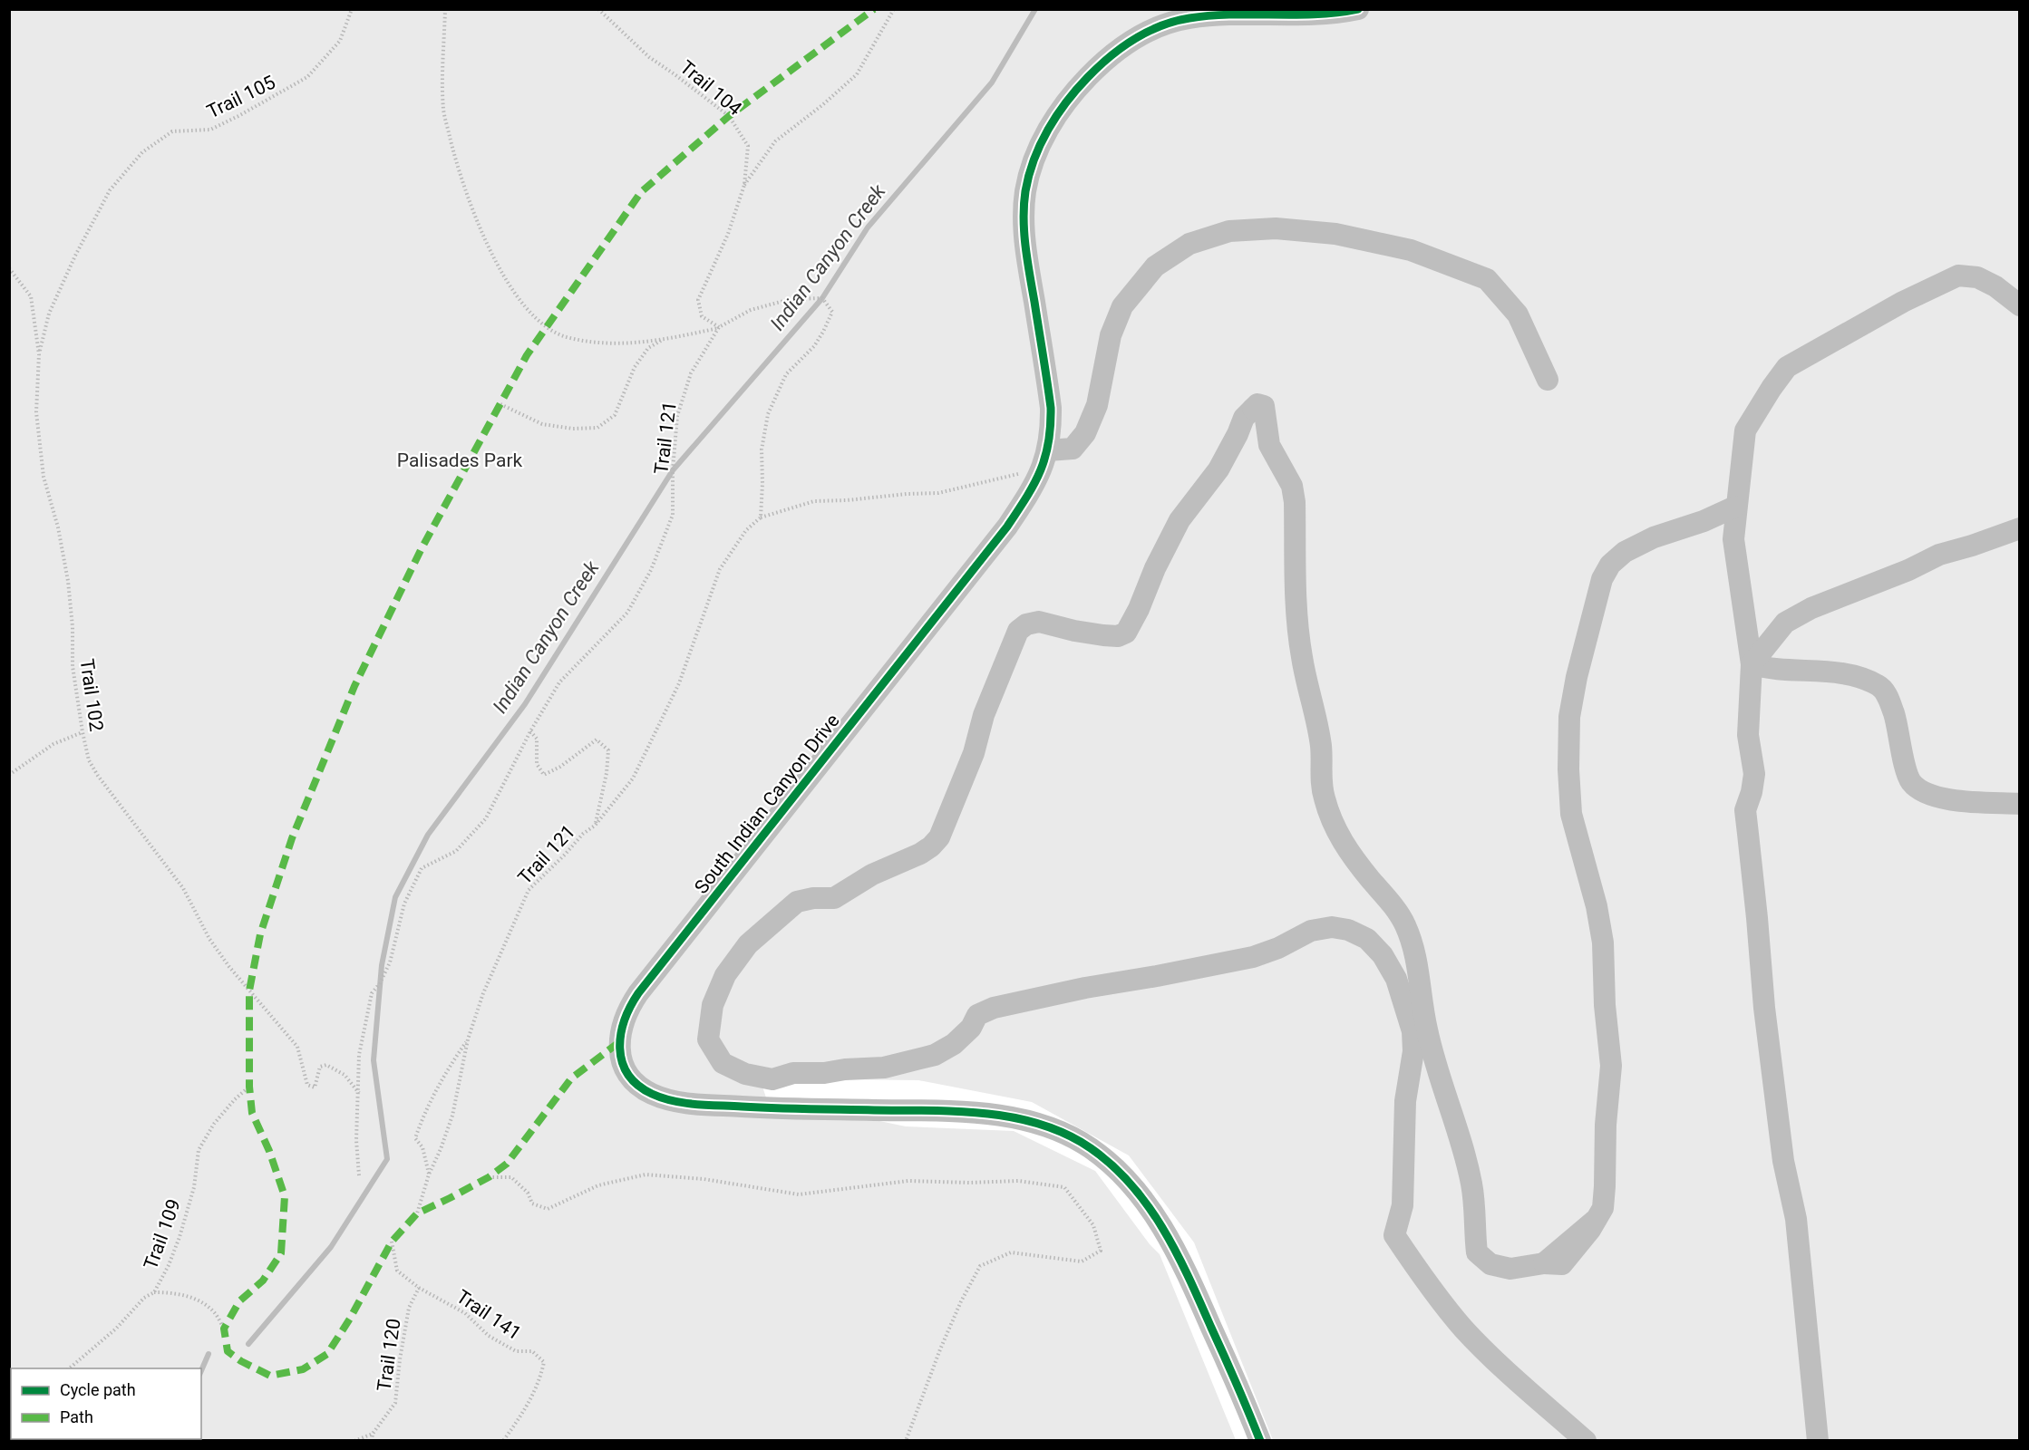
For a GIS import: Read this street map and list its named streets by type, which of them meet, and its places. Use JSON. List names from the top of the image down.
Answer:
{
  "streets": {
    "street": ["South Indian Canyon Drive"],
    "path": [
      "Trail 104",
      "Trail 105",
      "Trail 121",
      "Trail 102",
      "Trail 109",
      "Trail 141",
      "Trail 120"
    ]
  },
  "crossings": [
    ["Trail 104", "Trail 121"],
    ["Trail 105", "Trail 102"],
    ["Trail 121", "Trail 102"],
    ["Trail 141", "Trail 120"]
  ],
  "water": ["Indian Canyon Creek"],
  "parks": ["Palisades Park"],
  "legend": ["Cycle path", "Path"]
}
